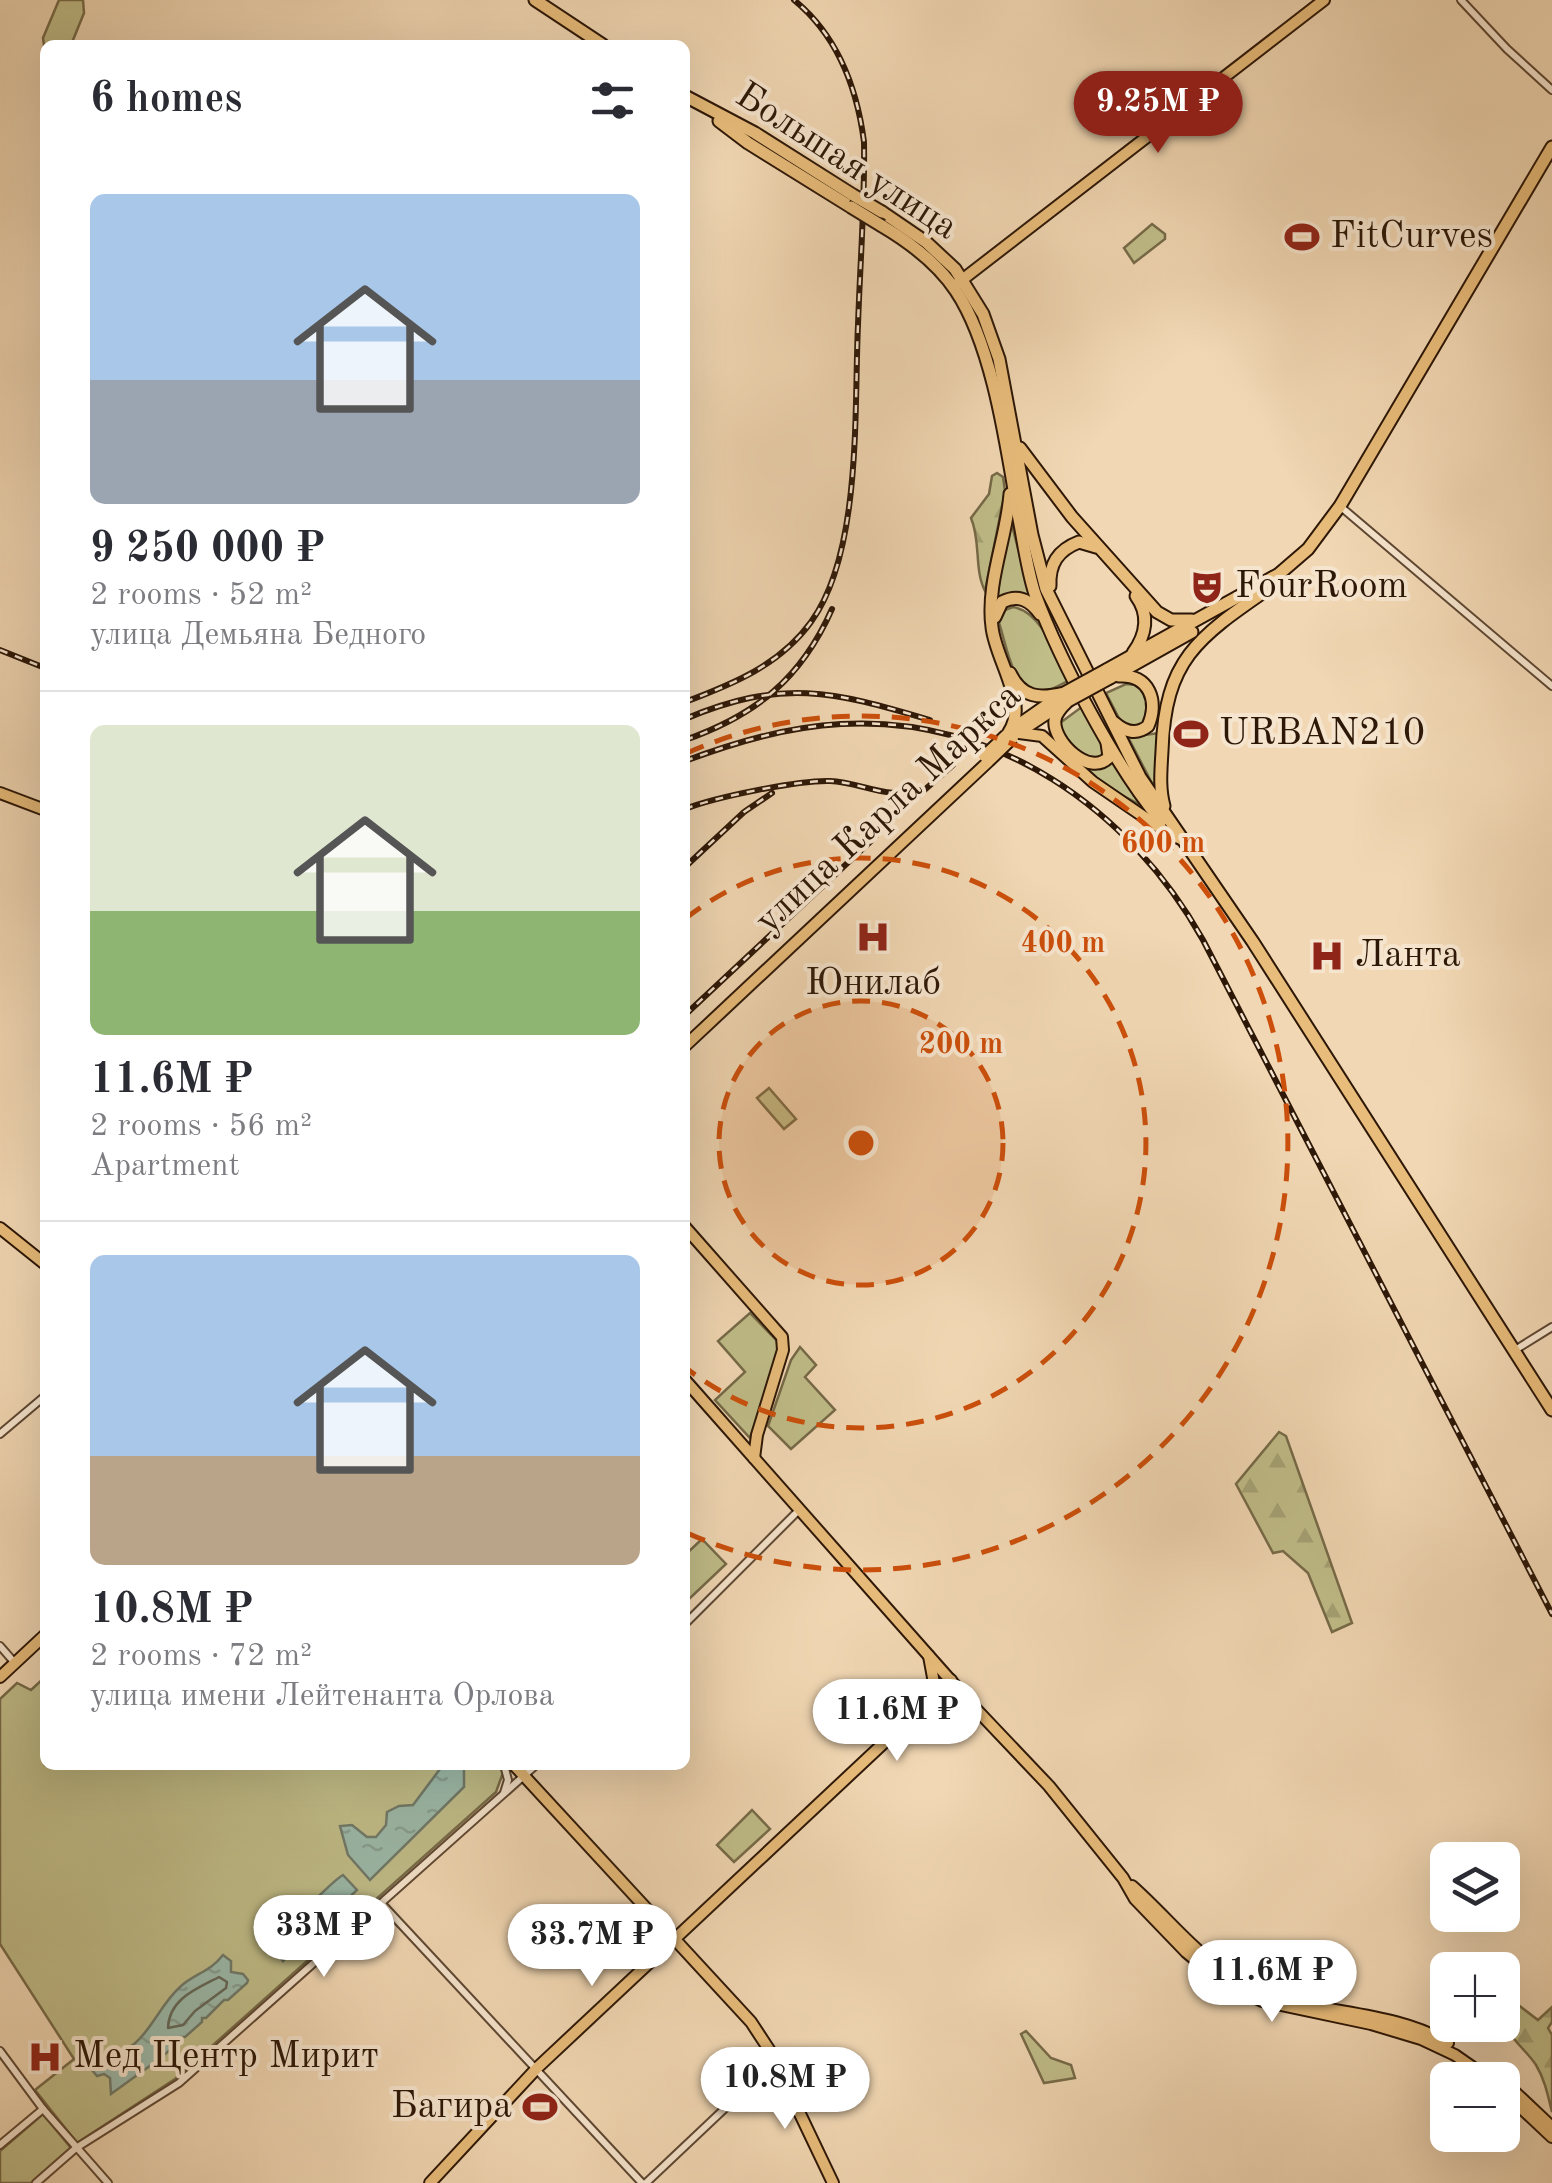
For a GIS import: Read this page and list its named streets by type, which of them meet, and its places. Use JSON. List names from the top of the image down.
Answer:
{
  "streets": {
    "highway": ["Большая улица"],
    "main road": ["улица Карла Маркса"]
  },
  "places": {
    "sports": ["FitCurves", "URBAN210", "Багира"],
    "theatre": ["FourRoom"],
    "hospital": ["Юнилаб", "Ланта", "Мед Центр Мирит"]
  },
  "page": {
    "heading": "6 homes",
    "price": [
      "9.25M ₽",
      "11.6M ₽",
      "33M ₽",
      "33.7M ₽",
      "11.6M ₽",
      "10.8M ₽"
    ],
    "list": [
      {
        "name": "9 250 000 ₽",
        "note": "2 rooms · 52 m² · улица Демьяна Бедного"
      },
      {
        "name": "11.6M ₽",
        "note": "2 rooms · 56 m² · Apartment"
      },
      {
        "name": "10.8M ₽",
        "note": "2 rooms · 72 m² · улица имени Лейтенанта Орлова"
      }
    ],
    "map_buttons": ["+", "−"]
  },
  "rings": ["600 m", "400 m", "200 m"]
}
